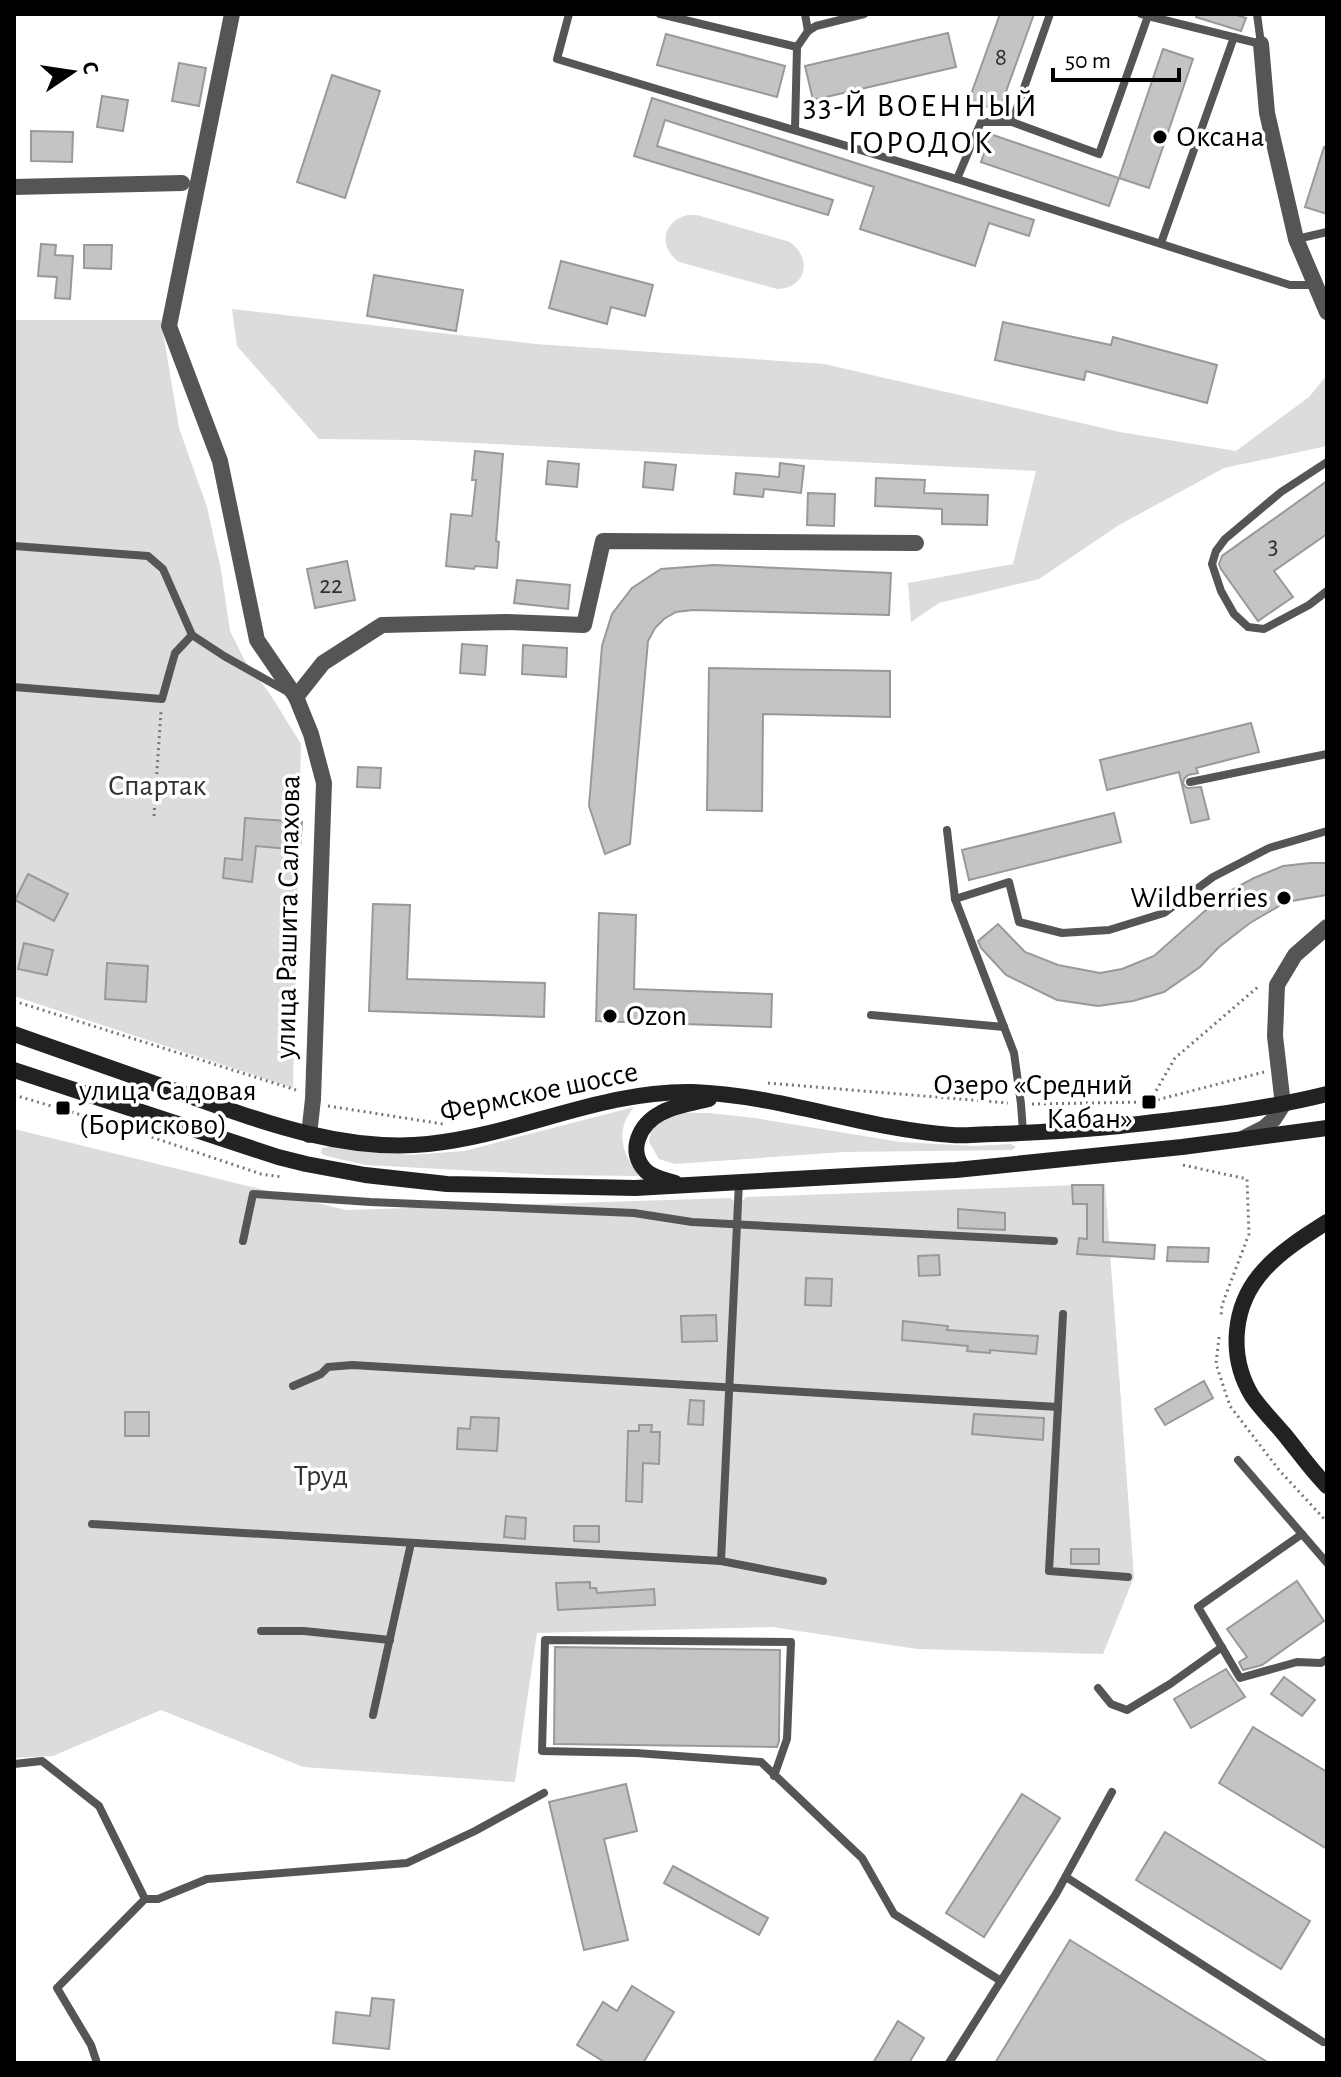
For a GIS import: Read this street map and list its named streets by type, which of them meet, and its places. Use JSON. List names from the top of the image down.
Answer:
{
  "streets": {
    "main road": ["Фермское шоссе"],
    "street": ["улица Рашита Салахова"]
  },
  "crossings": [
    ["улица Рашита Салахова", "Фермское шоссе"]
  ],
  "districts": ["33-Й ВОЕННЫЙ ГОРОДОК"],
  "parks": ["Спартак", "Труд"],
  "places": {
    "other": ["Оксана", "Wildberries", "Ozon"],
    "transit": ["Озеро «Средний Кабан»", "улица Садовая (Борисково)"]
  },
  "house_numbers": ["8", "3", "22"],
  "scale_bar": "50 m",
  "north": "right"
}
